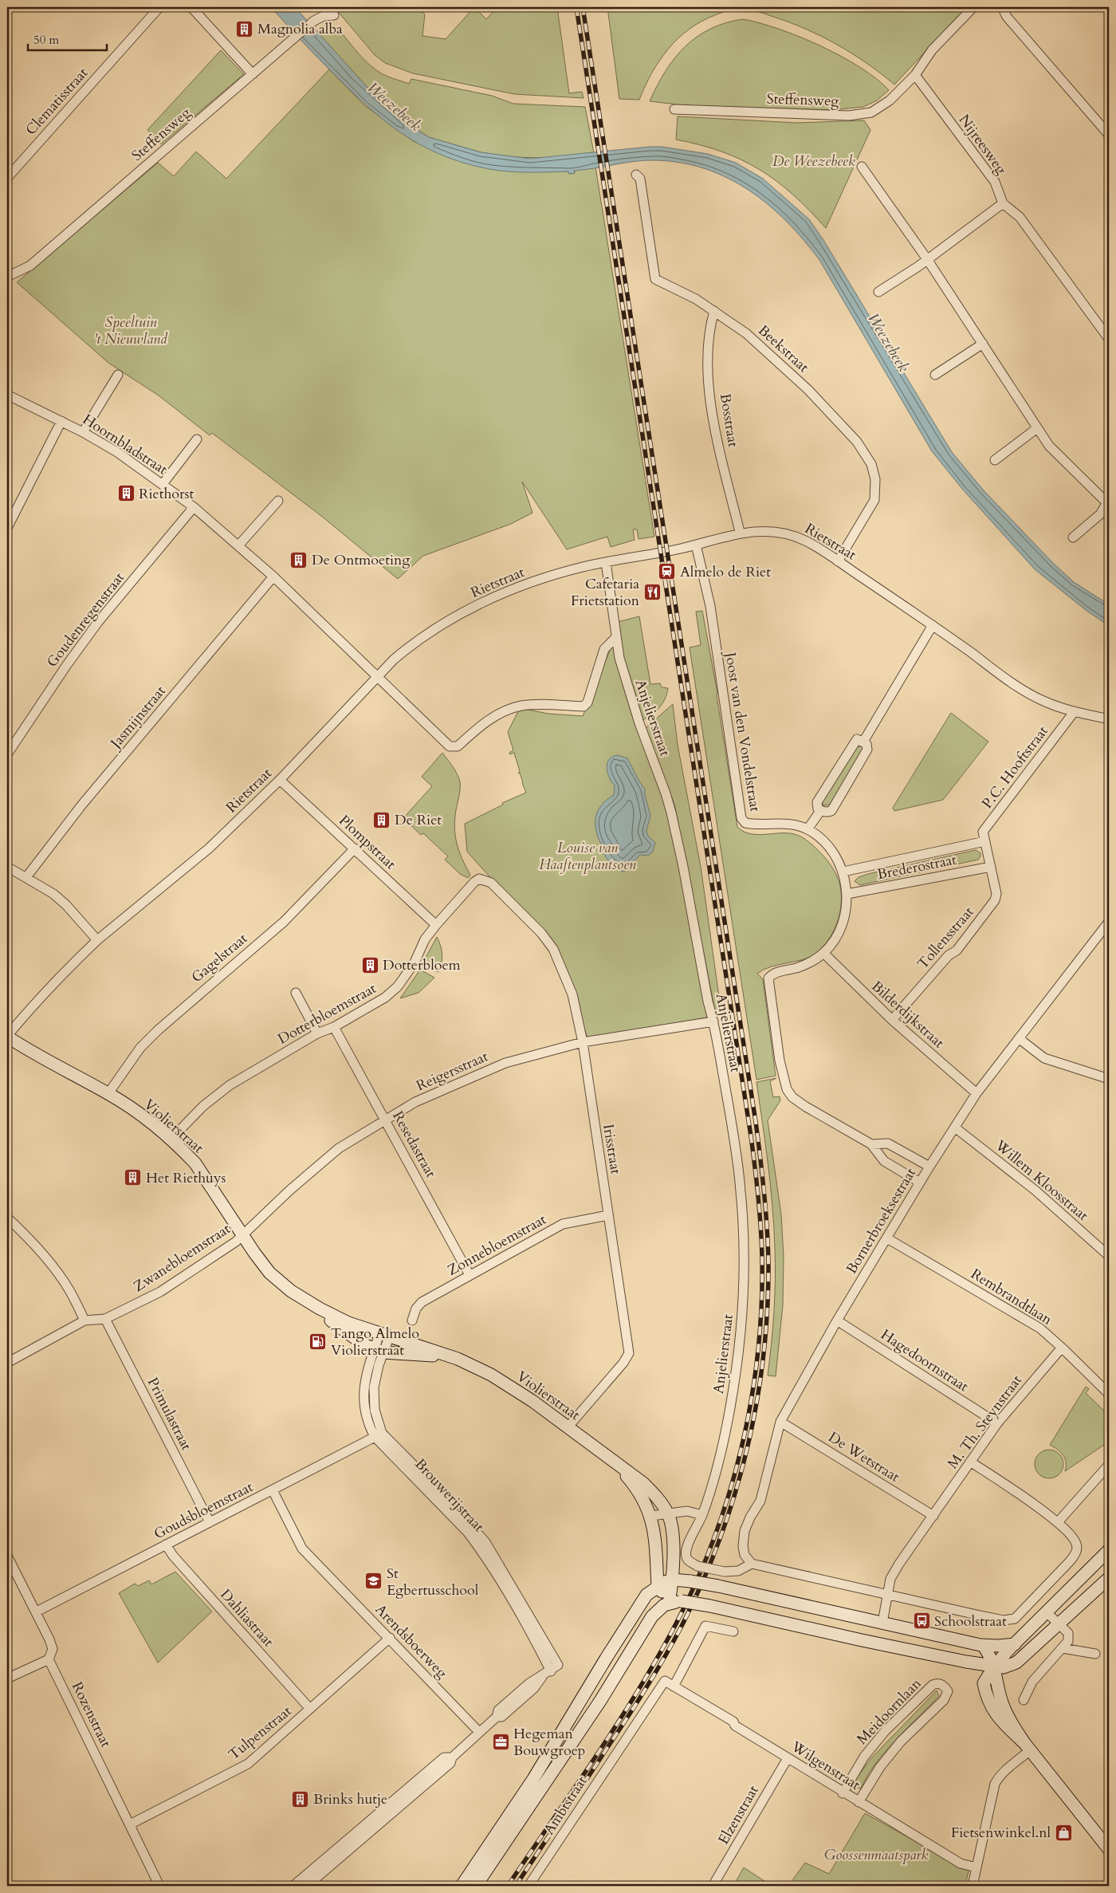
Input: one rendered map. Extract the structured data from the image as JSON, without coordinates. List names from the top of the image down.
{
  "streets": {
    "main road": ["Violierstraat"],
    "street": [
      "Steffensweg",
      "Clematisstraat",
      "Nijreesweg",
      "Beekstraat",
      "Bosstraat",
      "Hoornbladstraat",
      "Rietstraat",
      "Goudenregenstraat",
      "Jasmijnstraat",
      "Anjelierstraat",
      "Joost van den Vondelstraat",
      "P.C. Hooftstraat",
      "Plompstraat",
      "Brederostraat",
      "Tollensstraat",
      "Gagelstraat",
      "Dotterbloemstraat",
      "Bilderdijkstraat",
      "Reigersstraat",
      "Resedastraat",
      "Irisstraat",
      "Willem Kloosstraat",
      "Bornerbroeksestraat",
      "Zonnebloemstraat",
      "Zwanebloemstraat",
      "Rembrandtlaan",
      "Hagedoornstraat",
      "Primulastraat",
      "M. Th. Steynstraat",
      "De Wetstraat",
      "Brouwerijstraat",
      "Goudsbloemstraat",
      "Dahliastraat",
      "Arendsboerweg",
      "Meidoornlaan",
      "Rozenstraat",
      "Tulpenstraat",
      "Wilgenstraat",
      "Ambtstraat",
      "Elzenstraat"
    ]
  },
  "crossings": [
    ["Steffensweg", "Nijreesweg"],
    ["Beekstraat", "Bosstraat"],
    ["Beekstraat", "Rietstraat"],
    ["Bosstraat", "Rietstraat"],
    ["Hoornbladstraat", "Rietstraat"],
    ["Hoornbladstraat", "Goudenregenstraat"],
    ["Hoornbladstraat", "Jasmijnstraat"],
    ["Hoornbladstraat", "Anjelierstraat"],
    ["Rietstraat", "Anjelierstraat"],
    ["Rietstraat", "Joost van den Vondelstraat"],
    ["Rietstraat", "P.C. Hooftstraat"],
    ["Rietstraat", "Plompstraat"],
    ["Rietstraat", "Violierstraat"],
    ["Anjelierstraat", "Reigersstraat"],
    ["Anjelierstraat", "Bornerbroeksestraat"],
    ["Joost van den Vondelstraat", "Brederostraat"],
    ["Joost van den Vondelstraat", "Bilderdijkstraat"],
    ["Joost van den Vondelstraat", "Bornerbroeksestraat"],
    ["P.C. Hooftstraat", "Brederostraat"],
    ["P.C. Hooftstraat", "Tollensstraat"],
    ["Plompstraat", "Gagelstraat"],
    ["Plompstraat", "Dotterbloemstraat"],
    ["Brederostraat", "Tollensstraat"],
    ["Tollensstraat", "Bilderdijkstraat"],
    ["Gagelstraat", "Violierstraat"],
    ["Dotterbloemstraat", "Violierstraat"],
    ["Dotterbloemstraat", "Resedastraat"],
    ["Dotterbloemstraat", "Irisstraat"],
    ["Bilderdijkstraat", "Bornerbroeksestraat"],
    ["Reigersstraat", "Violierstraat"],
    ["Reigersstraat", "Resedastraat"],
    ["Reigersstraat", "Irisstraat"],
    ["Reigersstraat", "Zwanebloemstraat"],
    ["Violierstraat", "Irisstraat"],
    ["Violierstraat", "Zwanebloemstraat"],
    ["Violierstraat", "Brouwerijstraat"],
    ["Resedastraat", "Zonnebloemstraat"],
    ["Irisstraat", "Zonnebloemstraat"],
    ["Willem Kloosstraat", "Bornerbroeksestraat"],
    ["Bornerbroeksestraat", "Rembrandtlaan"],
    ["Bornerbroeksestraat", "Hagedoornstraat"],
    ["Bornerbroeksestraat", "De Wetstraat"],
    ["Zwanebloemstraat", "Primulastraat"],
    ["Rembrandtlaan", "M. Th. Steynstraat"],
    ["Hagedoornstraat", "M. Th. Steynstraat"],
    ["Primulastraat", "Goudsbloemstraat"],
    ["M. Th. Steynstraat", "De Wetstraat"],
    ["Brouwerijstraat", "Goudsbloemstraat"],
    ["Brouwerijstraat", "Arendsboerweg"],
    ["Goudsbloemstraat", "Dahliastraat"],
    ["Goudsbloemstraat", "Arendsboerweg"],
    ["Goudsbloemstraat", "Rozenstraat"],
    ["Dahliastraat", "Tulpenstraat"],
    ["Arendsboerweg", "Tulpenstraat"],
    ["Meidoornlaan", "Wilgenstraat"],
    ["Rozenstraat", "Tulpenstraat"],
    ["Wilgenstraat", "Ambtstraat"],
    ["Wilgenstraat", "Elzenstraat"]
  ],
  "water": ["Weezebeek"],
  "parks": [
    "De Weezebeek",
    "Speeltuin 't Nieuwland",
    "Louise van Haaftenplantsoen",
    "Goossenmaatspark"
  ],
  "places": {
    "building": [
      "Magnolia alba",
      "Riethorst",
      "De Ontmoeting",
      "De Riet",
      "Dotterbloem",
      "Het Riethuys",
      "Brinks hutje"
    ],
    "station": ["Almelo de Riet"],
    "restaurant": ["Cafetaria Frietstation"],
    "fuel station": ["Tango Almelo Violierstraat"],
    "school or university": ["St Egbertusschool"],
    "bus stop": ["Schoolstraat"],
    "office": ["Hegeman Bouwgroep"],
    "shop": ["Fietsenwinkel.nl"]
  },
  "scale_bar": "50 m"
}
